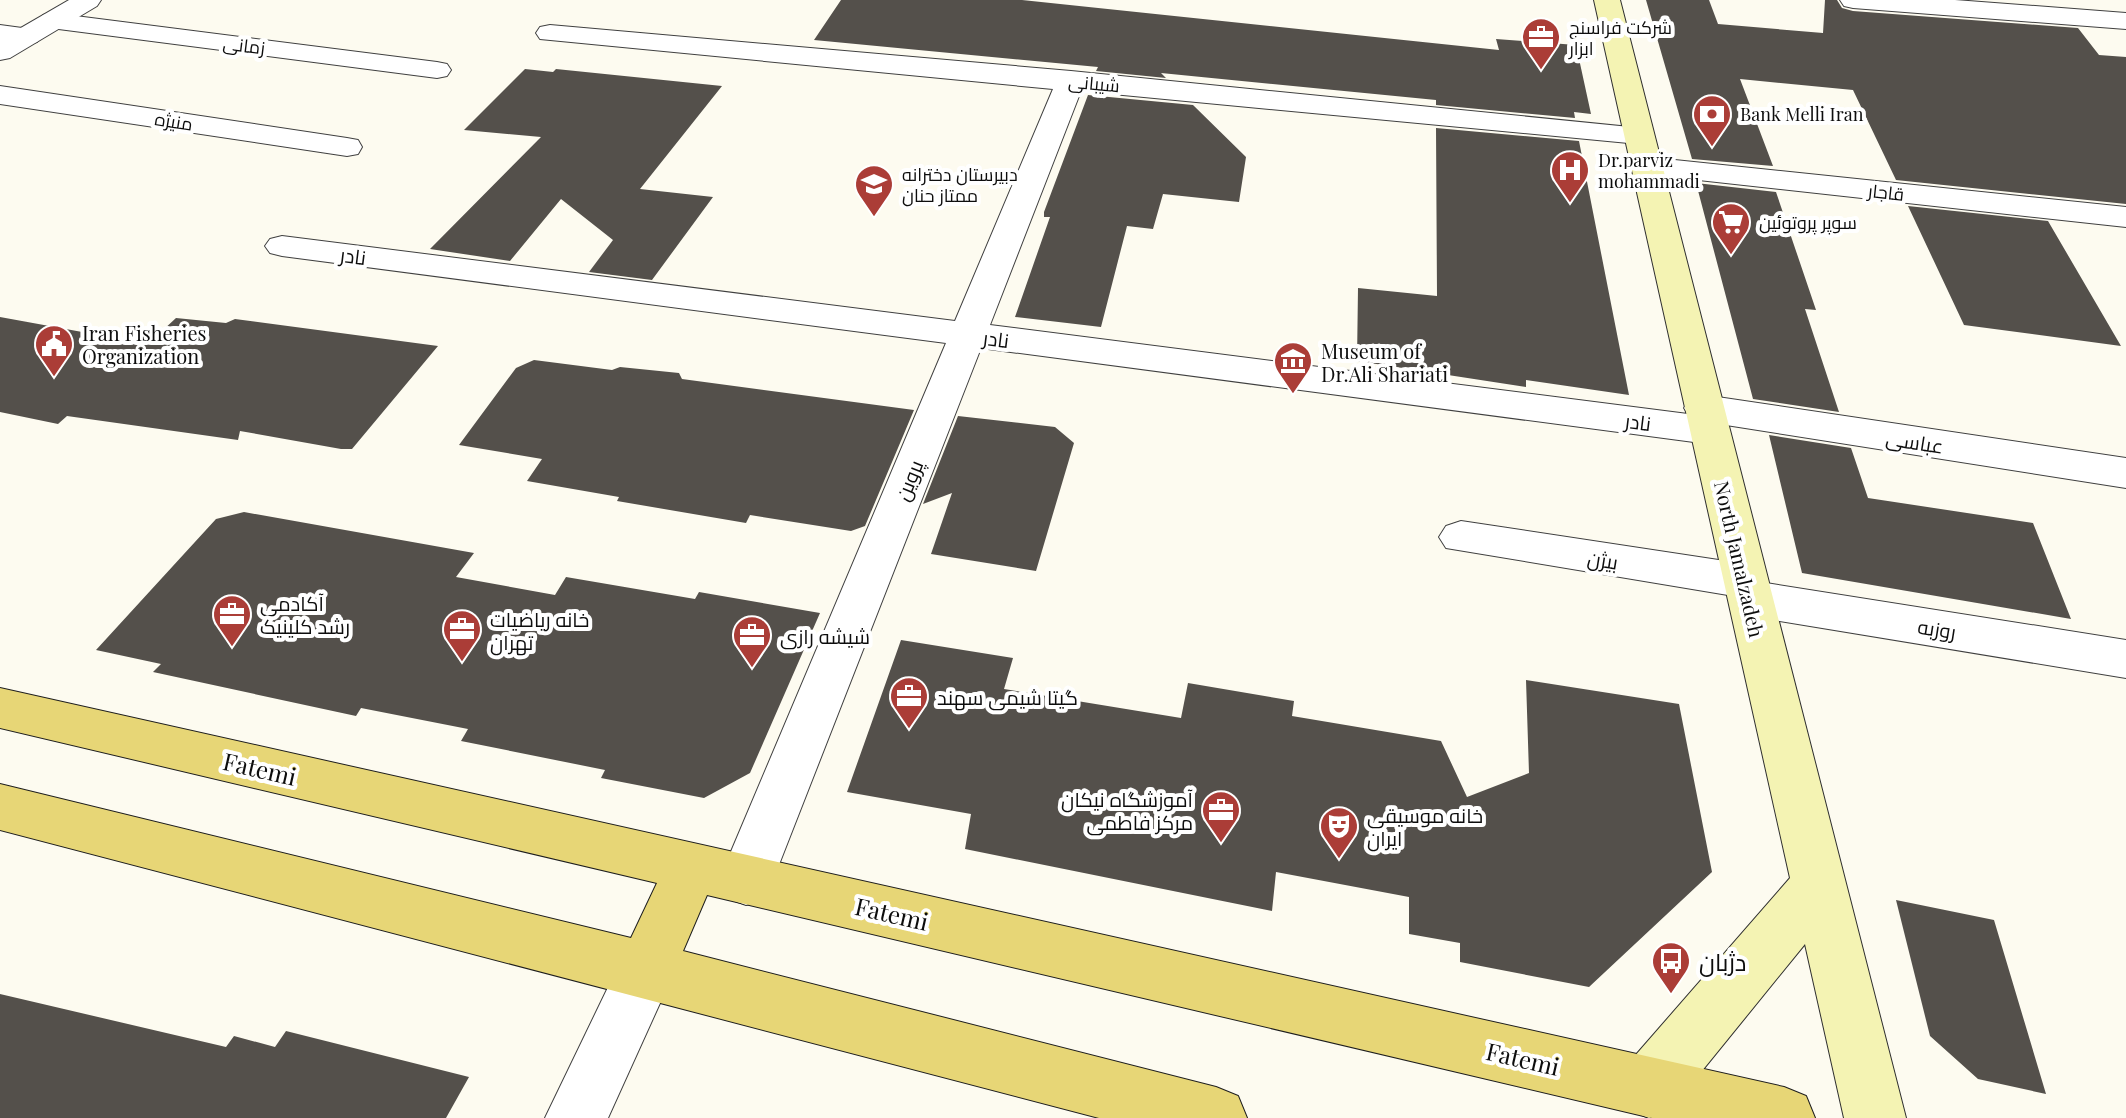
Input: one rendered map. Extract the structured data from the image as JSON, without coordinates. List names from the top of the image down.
{
  "streets": {
    "main road": ["North Jamalzadeh", "Fatemi"],
    "street": [
      "زمانی",
      "شیبانی",
      "منیژه",
      "قاجار",
      "نادر",
      "عباسی",
      "پروین",
      "بیژن",
      "روزبه"
    ]
  },
  "crossings": [
    ["شیبانی", "قاجار"],
    ["شیبانی", "پروین"],
    ["شیبانی", "North Jamalzadeh"],
    ["قاجار", "North Jamalzadeh"],
    ["نادر", "عباسی"],
    ["نادر", "پروین"],
    ["نادر", "North Jamalzadeh"],
    ["عباسی", "North Jamalzadeh"],
    ["پروین", "Fatemi"],
    ["بیژن", "North Jamalzadeh"],
    ["بیژن", "روزبه"],
    ["North Jamalzadeh", "روزبه"]
  ],
  "places": {
    "office": [
      "شرکت فراسنج ابزار",
      "آکادمی رشد کلینیک",
      "خانه ریاضیات تهران",
      "شیشه رازی",
      "گیتا شیمی سهند",
      "آموزشگاه نیکان مرکز فاطمی"
    ],
    "bank": ["Bank Melli Iran"],
    "hospital": ["Dr.parviz mohammadi"],
    "school or university": ["دبیرستان دخترانه ممتاز حنان"],
    "supermarket": ["سوپر پروتوئین"],
    "public building": ["Iran Fisheries Organization"],
    "museum": ["Museum of Dr.Ali Shariati"],
    "theatre": ["خانه موسیقی ایران"],
    "bus stop": ["دژبان"]
  }
}
